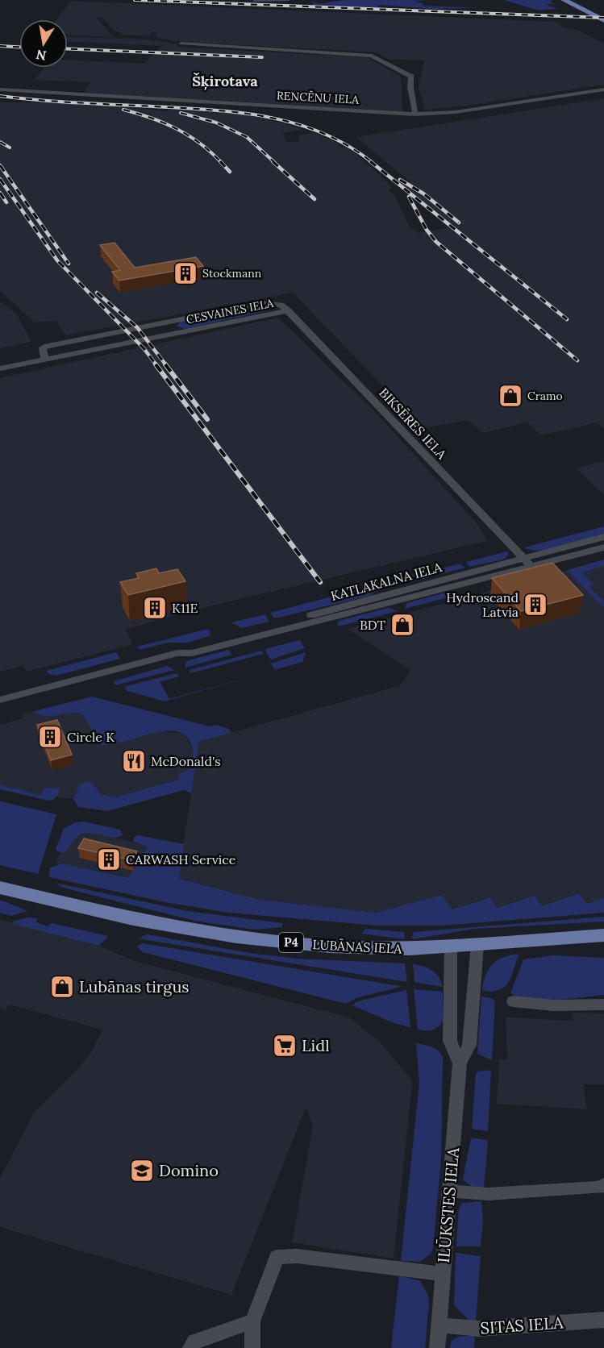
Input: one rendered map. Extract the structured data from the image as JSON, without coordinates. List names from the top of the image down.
{
  "streets": {
    "main road": ["P4", "LUBĀNAS IELA"],
    "street": [
      "RENCĒNU IELA",
      "CESVAINES IELA",
      "BIKSĒRES IELA",
      "KATLAKALNA IELA",
      "ILŪKSTES IELA",
      "SITAS IELA"
    ]
  },
  "crossings": [
    ["CESVAINES IELA", "BIKSĒRES IELA"],
    ["BIKSĒRES IELA", "KATLAKALNA IELA"],
    ["LUBĀNAS IELA", "ILŪKSTES IELA"],
    ["ILŪKSTES IELA", "SITAS IELA"]
  ],
  "districts": ["Šķirotava"],
  "places": {
    "building": [
      "Stockmann",
      "Hydroscand Latvia",
      "K11E",
      "Circle K",
      "CARWASH Service"
    ],
    "shop": ["Cramo", "BDT", "Lubānas tirgus"],
    "restaurant": ["McDonald's"],
    "supermarket": ["Lidl"],
    "school or university": ["Domino"]
  },
  "north": "bottom"
}
